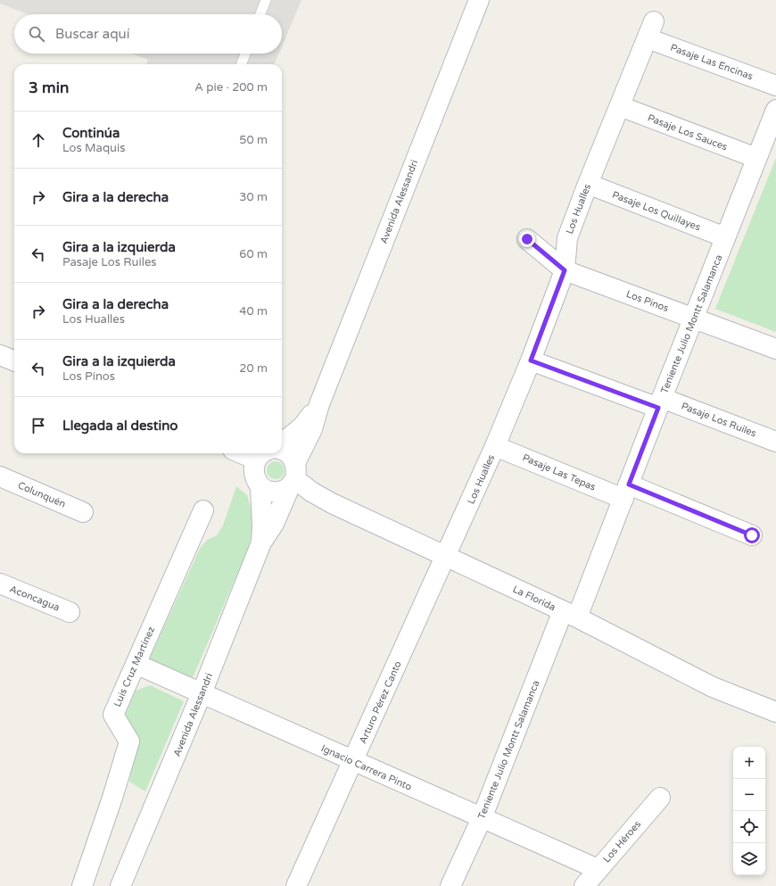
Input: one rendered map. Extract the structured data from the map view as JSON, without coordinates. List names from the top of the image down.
{
  "streets": {
    "street": [
      "Pasaje Las Encinas",
      "Pasaje Los Sauces",
      "Avenida Alessandri",
      "Los Hualles",
      "Pasaje Los Quillayes",
      "Los Pinos",
      "Teniente Julio Montt Salamanca",
      "Pasaje Los Ruiles",
      "Pasaje Las Tepas",
      "Colunquén",
      "Aconcagua",
      "La Florida",
      "Luis Cruz Martínez",
      "Arturo Pérez Canto",
      "Ignacio Carrera Pinto",
      "Los Héroes"
    ]
  },
  "crossings": [
    ["Pasaje Las Encinas", "Los Hualles"],
    ["Pasaje Los Sauces", "Los Hualles"],
    ["Pasaje Los Sauces", "Teniente Julio Montt Salamanca"],
    ["Avenida Alessandri", "La Florida"],
    ["Avenida Alessandri", "Ignacio Carrera Pinto"],
    ["Los Hualles", "Pasaje Los Quillayes"],
    ["Los Hualles", "Los Pinos"],
    ["Los Hualles", "Pasaje Los Ruiles"],
    ["Los Hualles", "Pasaje Las Tepas"],
    ["Los Hualles", "La Florida"],
    ["Los Hualles", "Arturo Pérez Canto"],
    ["Pasaje Los Quillayes", "Teniente Julio Montt Salamanca"],
    ["Los Pinos", "Teniente Julio Montt Salamanca"],
    ["Teniente Julio Montt Salamanca", "Pasaje Los Ruiles"],
    ["Teniente Julio Montt Salamanca", "Pasaje Las Tepas"],
    ["Teniente Julio Montt Salamanca", "La Florida"],
    ["Teniente Julio Montt Salamanca", "Ignacio Carrera Pinto"],
    ["La Florida", "Arturo Pérez Canto"],
    ["Luis Cruz Martínez", "Ignacio Carrera Pinto"],
    ["Arturo Pérez Canto", "Ignacio Carrera Pinto"],
    ["Ignacio Carrera Pinto", "Los Héroes"]
  ],
  "page": {
    "search": "Buscar aquí",
    "heading": ["3 min", "A pie · 200 m"],
    "list": [
      ["Continúa", "Los Maquis", "50 m"],
      ["Gira a la derecha", "30 m"],
      ["Gira a la izquierda", "Pasaje Los Ruiles", "60 m"],
      ["Gira a la derecha", "Los Hualles", "40 m"],
      ["Gira a la izquierda", "Los Pinos", "20 m"],
      "Llegada al destino"
    ],
    "map_buttons": ["+", "−"]
  }
}
